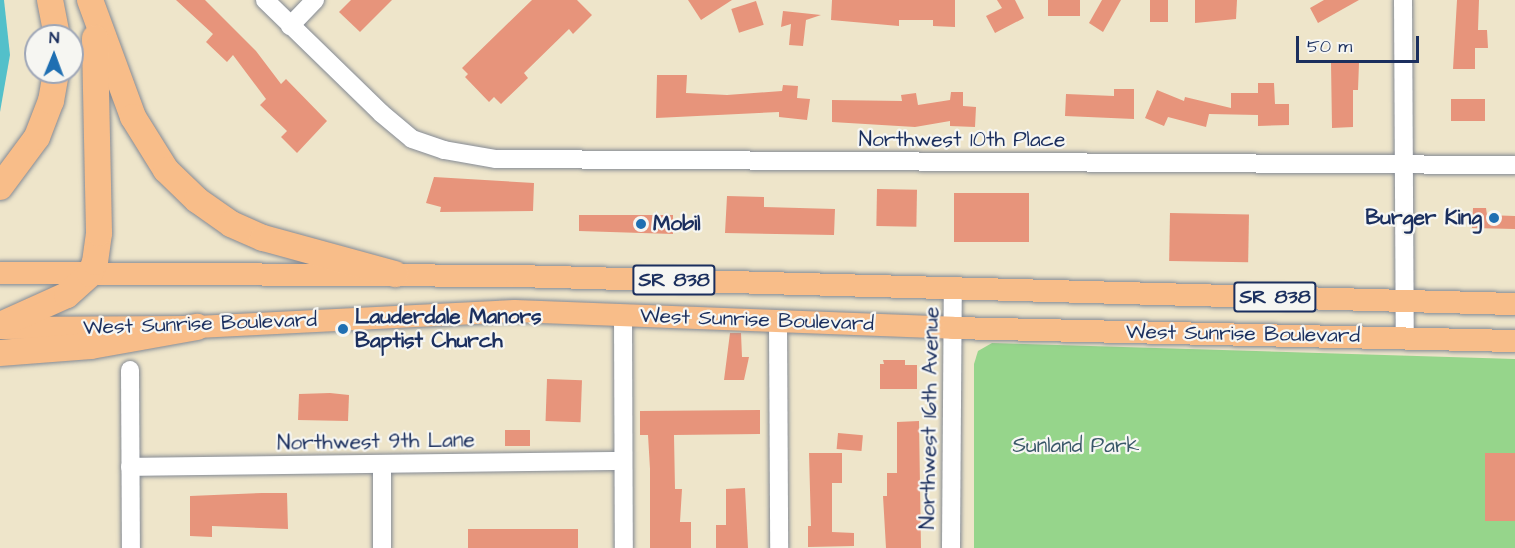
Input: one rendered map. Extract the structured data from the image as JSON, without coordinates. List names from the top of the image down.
{
  "streets": {
    "main road": ["SR 838", "West Sunrise Boulevard"],
    "street": ["Northwest 10th Place", "Northwest 16th Avenue", "Northwest 9th Lane"]
  },
  "crossings": [
    ["West Sunrise Boulevard", "Northwest 16th Avenue"]
  ],
  "parks": ["Sunland Park"],
  "places": ["Burger King", "Mobil", "Lauderdale Manors Baptist Church"],
  "scale_bar": "50 m",
  "north": "top"
}
